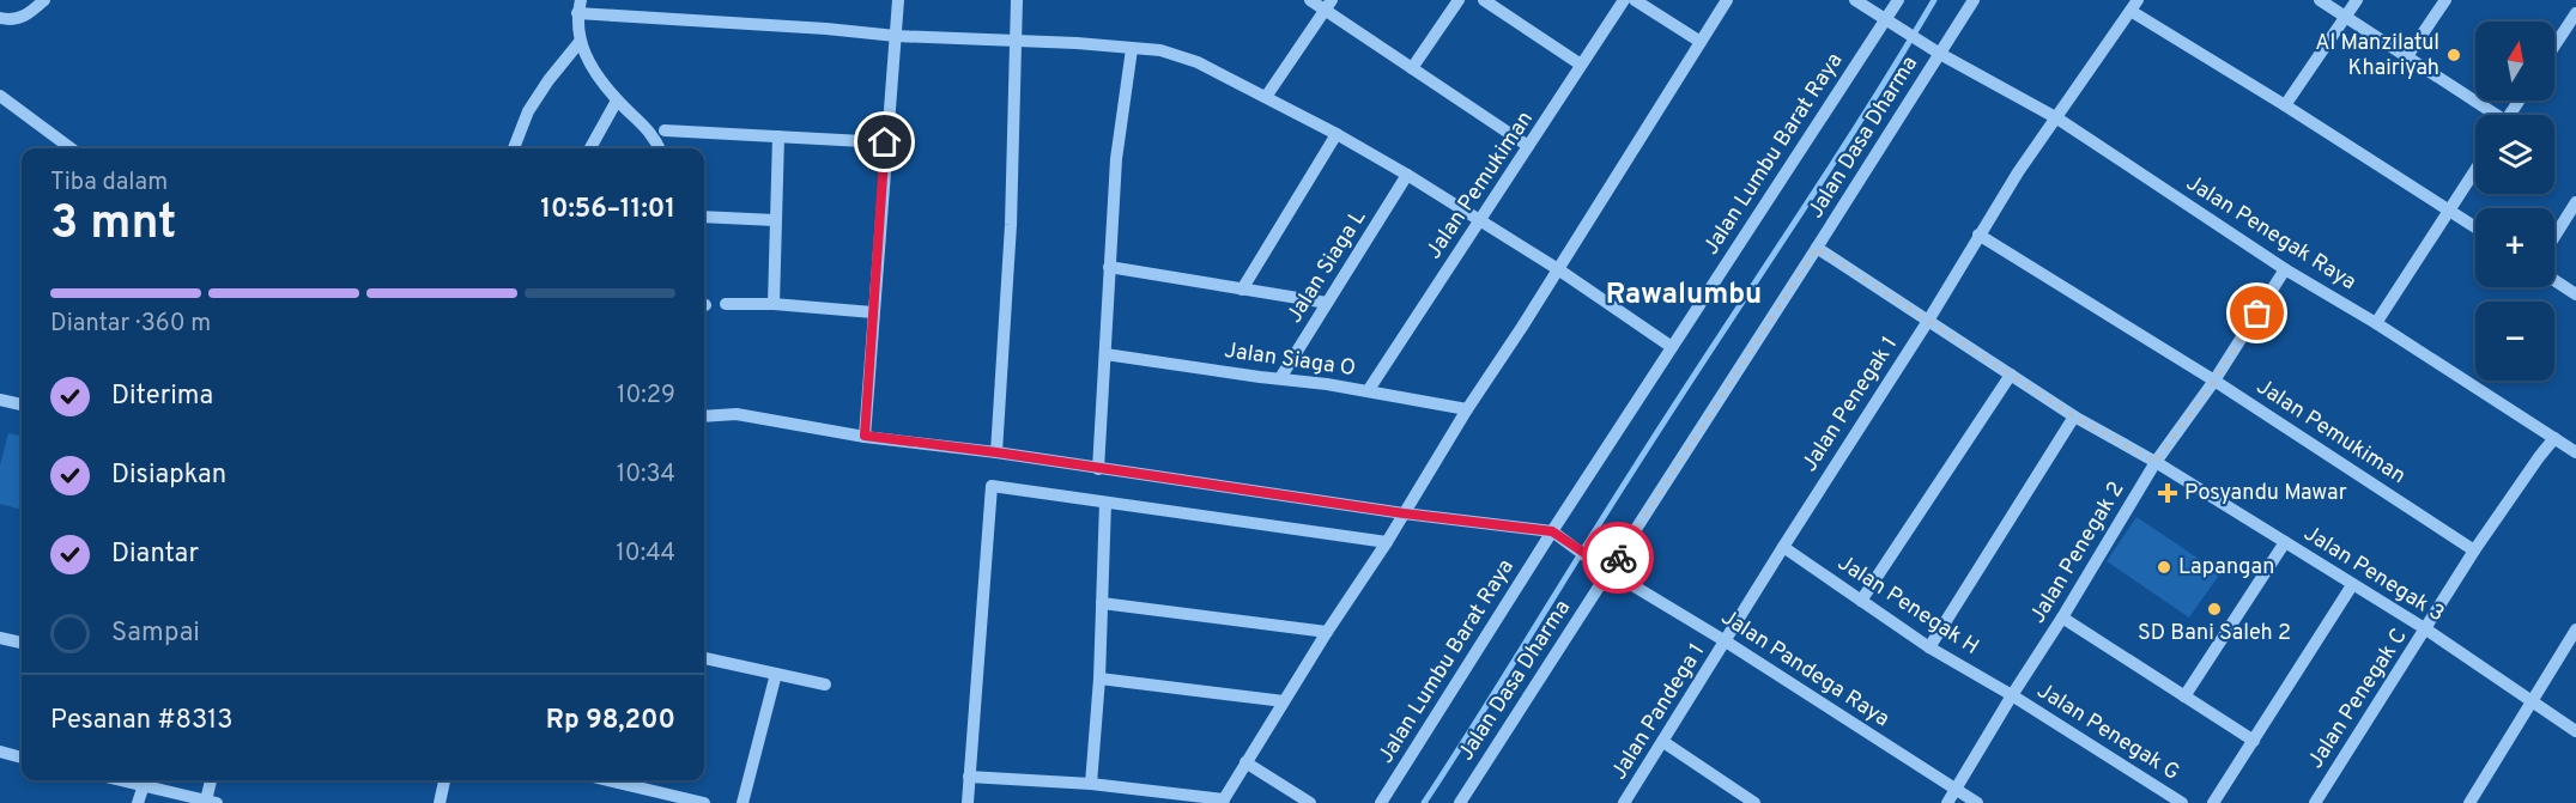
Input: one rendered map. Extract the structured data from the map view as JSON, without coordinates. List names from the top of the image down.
{
  "streets": {
    "street": [
      "Jalan Dasa Dharma",
      "Jalan Lumbu Barat Raya",
      "Jalan Pemukiman",
      "Jalan Penegak Raya",
      "Jalan Siaga L",
      "Jalan Siaga O",
      "Jalan Penegak 1",
      "Jalan Penegak 2",
      "Jalan Penegak 3",
      "Jalan Penegak H",
      "Jalan Pandega Raya",
      "Jalan Penegak C",
      "Jalan Pandega 1",
      "Jalan Penegak G"
    ]
  },
  "crossings": [
    ["Jalan Dasa Dharma", "Jalan Penegak Raya"],
    ["Jalan Dasa Dharma", "Jalan Penegak 3"],
    ["Jalan Dasa Dharma", "Jalan Pandega Raya"],
    ["Jalan Lumbu Barat Raya", "Jalan Penegak Raya"],
    ["Jalan Lumbu Barat Raya", "Jalan Pandega Raya"],
    ["Jalan Pemukiman", "Jalan Siaga O"],
    ["Jalan Pemukiman", "Jalan Penegak 1"],
    ["Jalan Pemukiman", "Jalan Penegak 2"],
    ["Jalan Pemukiman", "Jalan Penegak C"],
    ["Jalan Penegak Raya", "Jalan Penegak 1"],
    ["Jalan Penegak Raya", "Jalan Penegak 2"],
    ["Jalan Penegak Raya", "Jalan Penegak C"],
    ["Jalan Siaga L", "Jalan Siaga O"],
    ["Jalan Penegak 1", "Jalan Penegak 3"],
    ["Jalan Penegak 1", "Jalan Penegak H"],
    ["Jalan Penegak 1", "Jalan Pandega Raya"],
    ["Jalan Penegak 1", "Jalan Pandega 1"],
    ["Jalan Penegak 2", "Jalan Penegak 3"],
    ["Jalan Penegak 2", "Jalan Penegak H"],
    ["Jalan Penegak 2", "Jalan Pandega Raya"],
    ["Jalan Penegak 2", "Jalan Penegak G"],
    ["Jalan Penegak 3", "Jalan Penegak C"],
    ["Jalan Penegak H", "Jalan Penegak G"],
    ["Jalan Pandega Raya", "Jalan Pandega 1"]
  ],
  "districts": ["Rawalumbu"],
  "places": {
    "other": ["Al Manzilatul Khairiyah", "Lapangan", "SD Bani Saleh 2"],
    "health": ["Posyandu Mawar"]
  },
  "north": "top",
  "page": {
    "map_buttons": ["+", "−"],
    "heading": ["3 mnt", "Tiba dalam", "10:56–11:01"],
    "panel": ["Pesanan #8313", "Rp 98,200"],
    "bar": "Diantar · 360 m",
    "list": [
      ["Diterima", "10:29"],
      ["Disiapkan", "10:34"],
      ["Diantar", "10:44"],
      "Sampai"
    ]
  }
}
